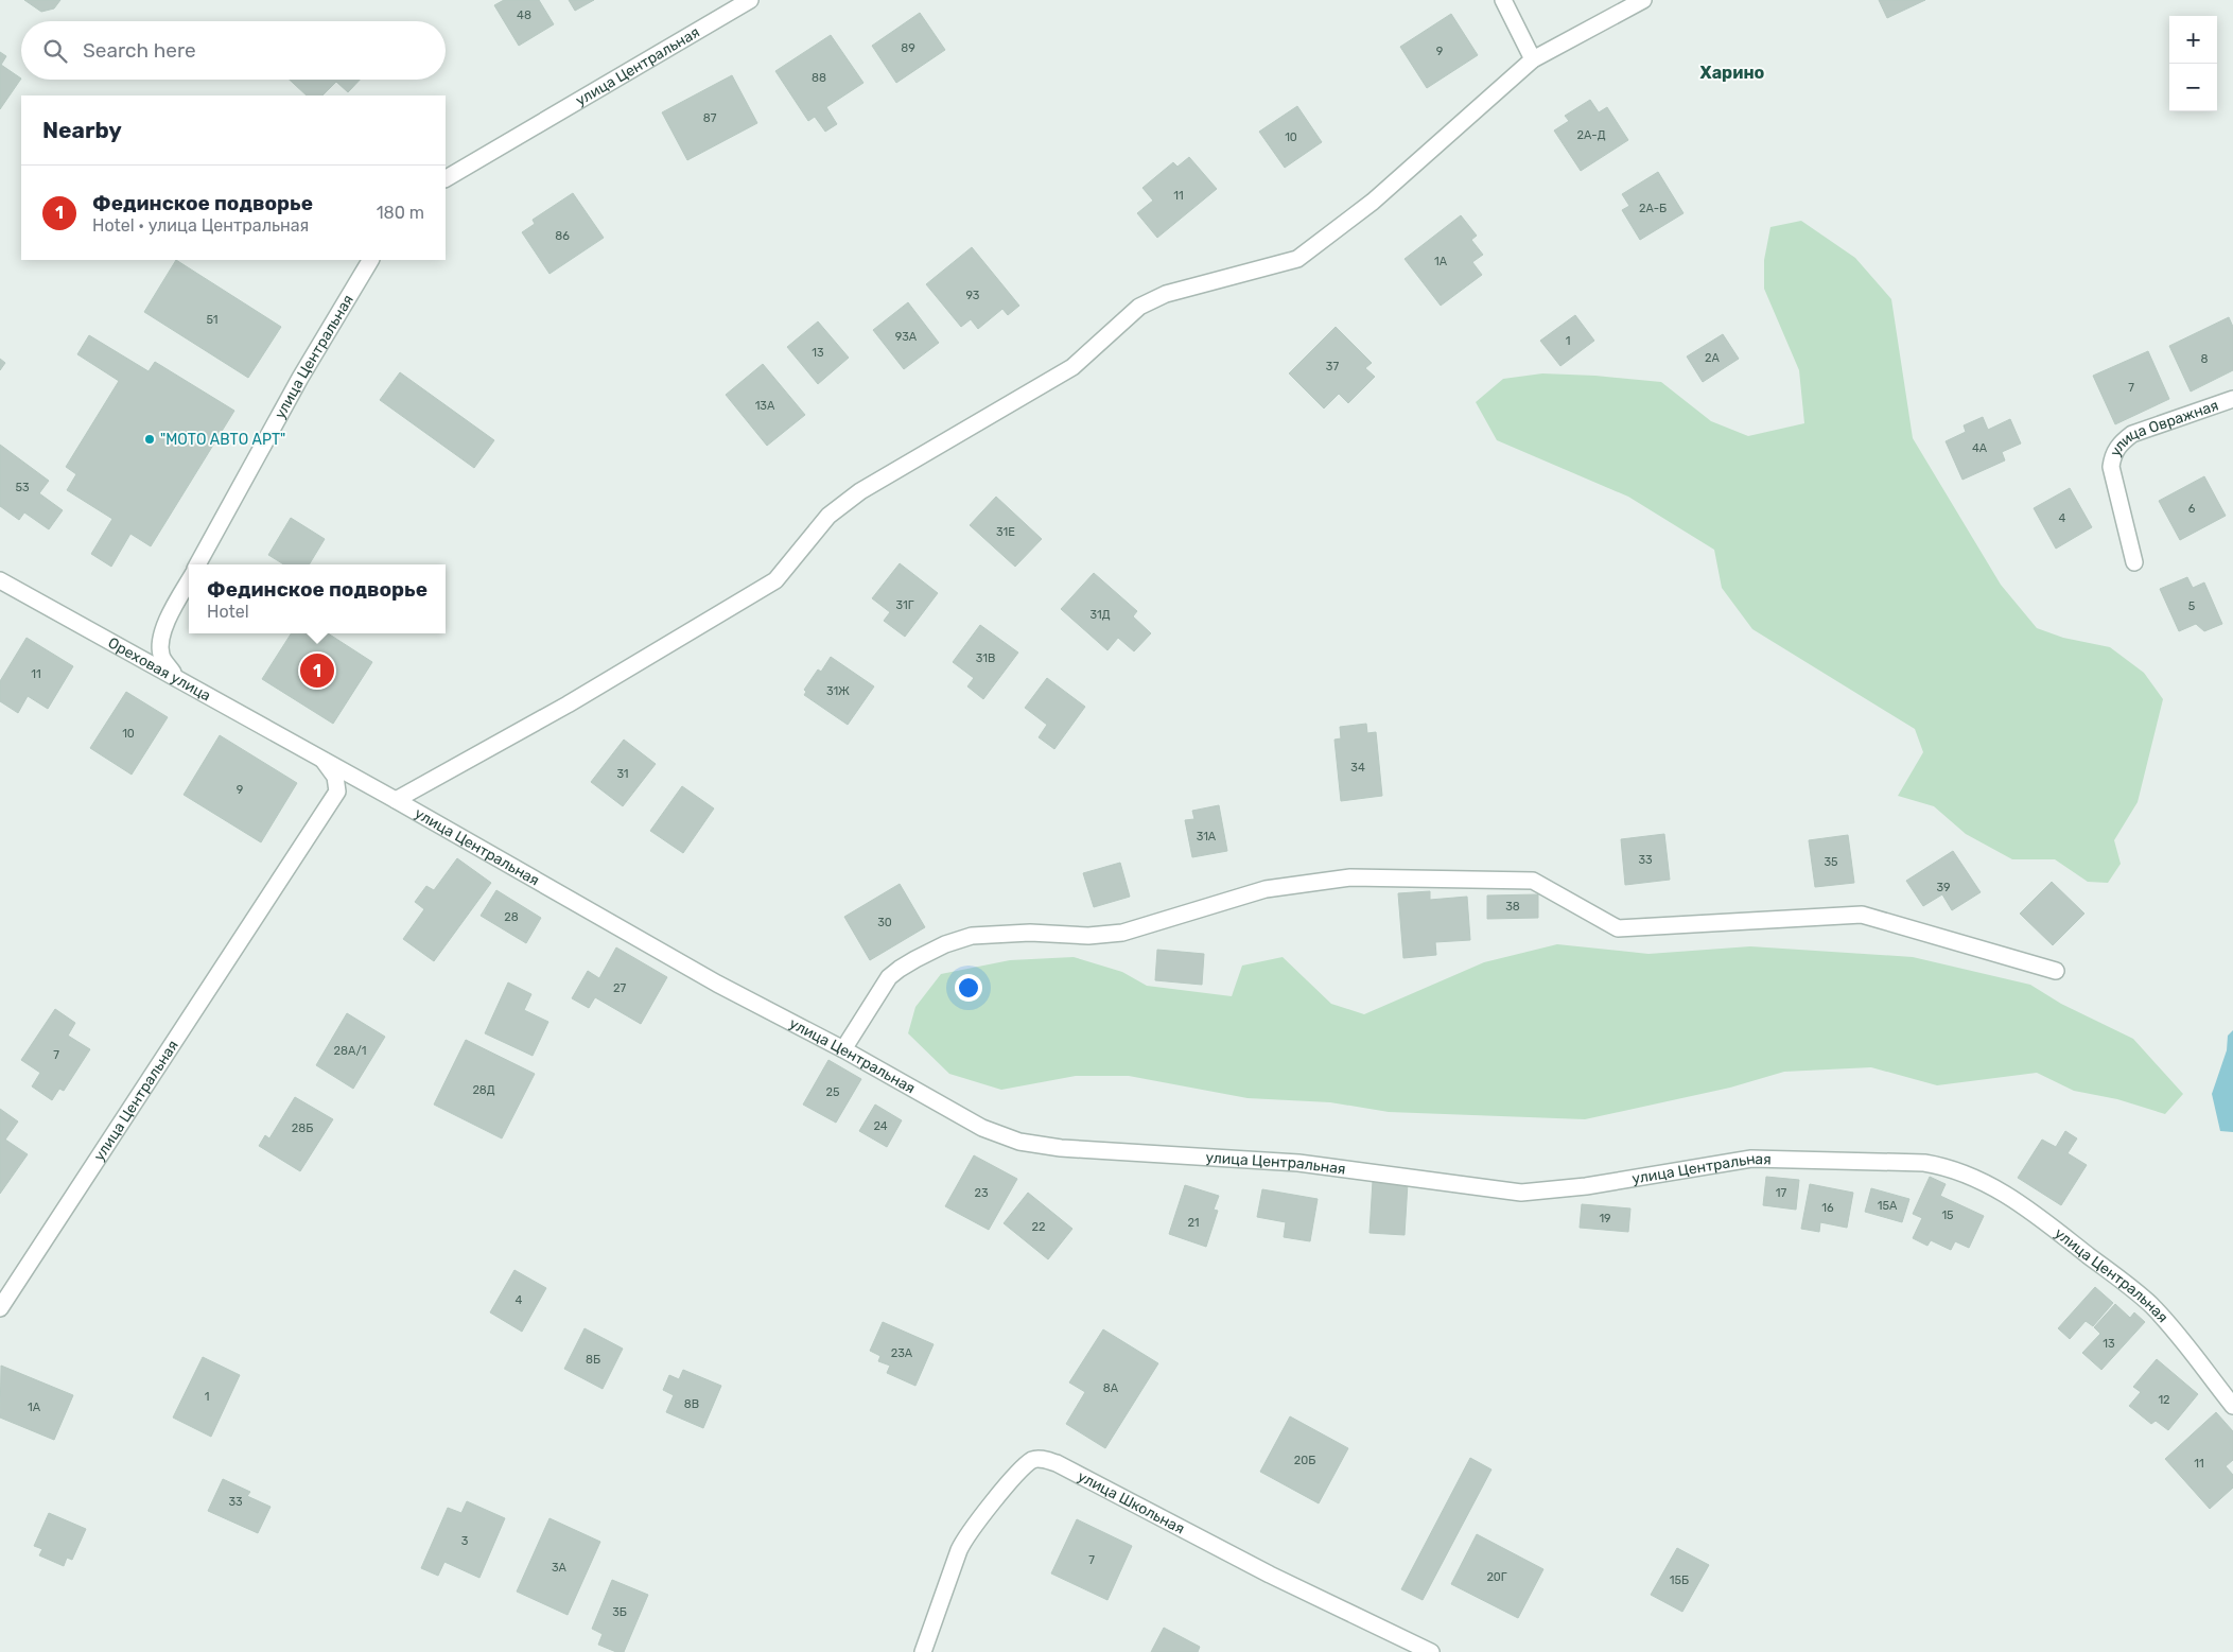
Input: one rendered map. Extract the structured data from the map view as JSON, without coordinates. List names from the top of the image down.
{
  "streets": {
    "street": [
      "улица Центральная",
      "улица Овражная",
      "Ореховая улица",
      "улица Школьная"
    ]
  },
  "crossings": [
    ["улица Центральная", "Ореховая улица"]
  ],
  "districts": ["Харино"],
  "places": ["\"МОТО АВТО АРТ\""],
  "house_numbers": [
    "48",
    "89",
    "9",
    "88",
    "87",
    "2А-Д",
    "10",
    "11",
    "2А-Б",
    "86",
    "1А",
    "93",
    "51",
    "93А",
    "1",
    "13",
    "2А",
    "8",
    "37",
    "7",
    "13А",
    "4А",
    "53",
    "6",
    "4",
    "31Е",
    "31Г",
    "5",
    "31Д",
    "31В",
    "11",
    "31Ж",
    "10",
    "34",
    "31",
    "9",
    "31А",
    "33",
    "35",
    "39",
    "38",
    "28",
    "30",
    "27",
    "28А/1",
    "7",
    "28Д",
    "25",
    "24",
    "28Б",
    "23",
    "17",
    "15А",
    "16",
    "15",
    "19",
    "21",
    "22",
    "4",
    "13",
    "23А",
    "8Б",
    "8А",
    "1",
    "12",
    "8В",
    "1А",
    "20Б",
    "11",
    "33",
    "3",
    "7",
    "3А",
    "20Г",
    "15Б",
    "3Б"
  ],
  "page": {
    "map_buttons": ["+", "−"],
    "search": "Search here",
    "heading": "Nearby",
    "list": [
      {
        "mark": "1",
        "name": "Фединское подворье",
        "note": "Hotel · улица Центральная",
        "value": "180 m"
      }
    ],
    "popup": ["Фединское подворье", "Hotel"],
    "pins": "1"
  }
}
